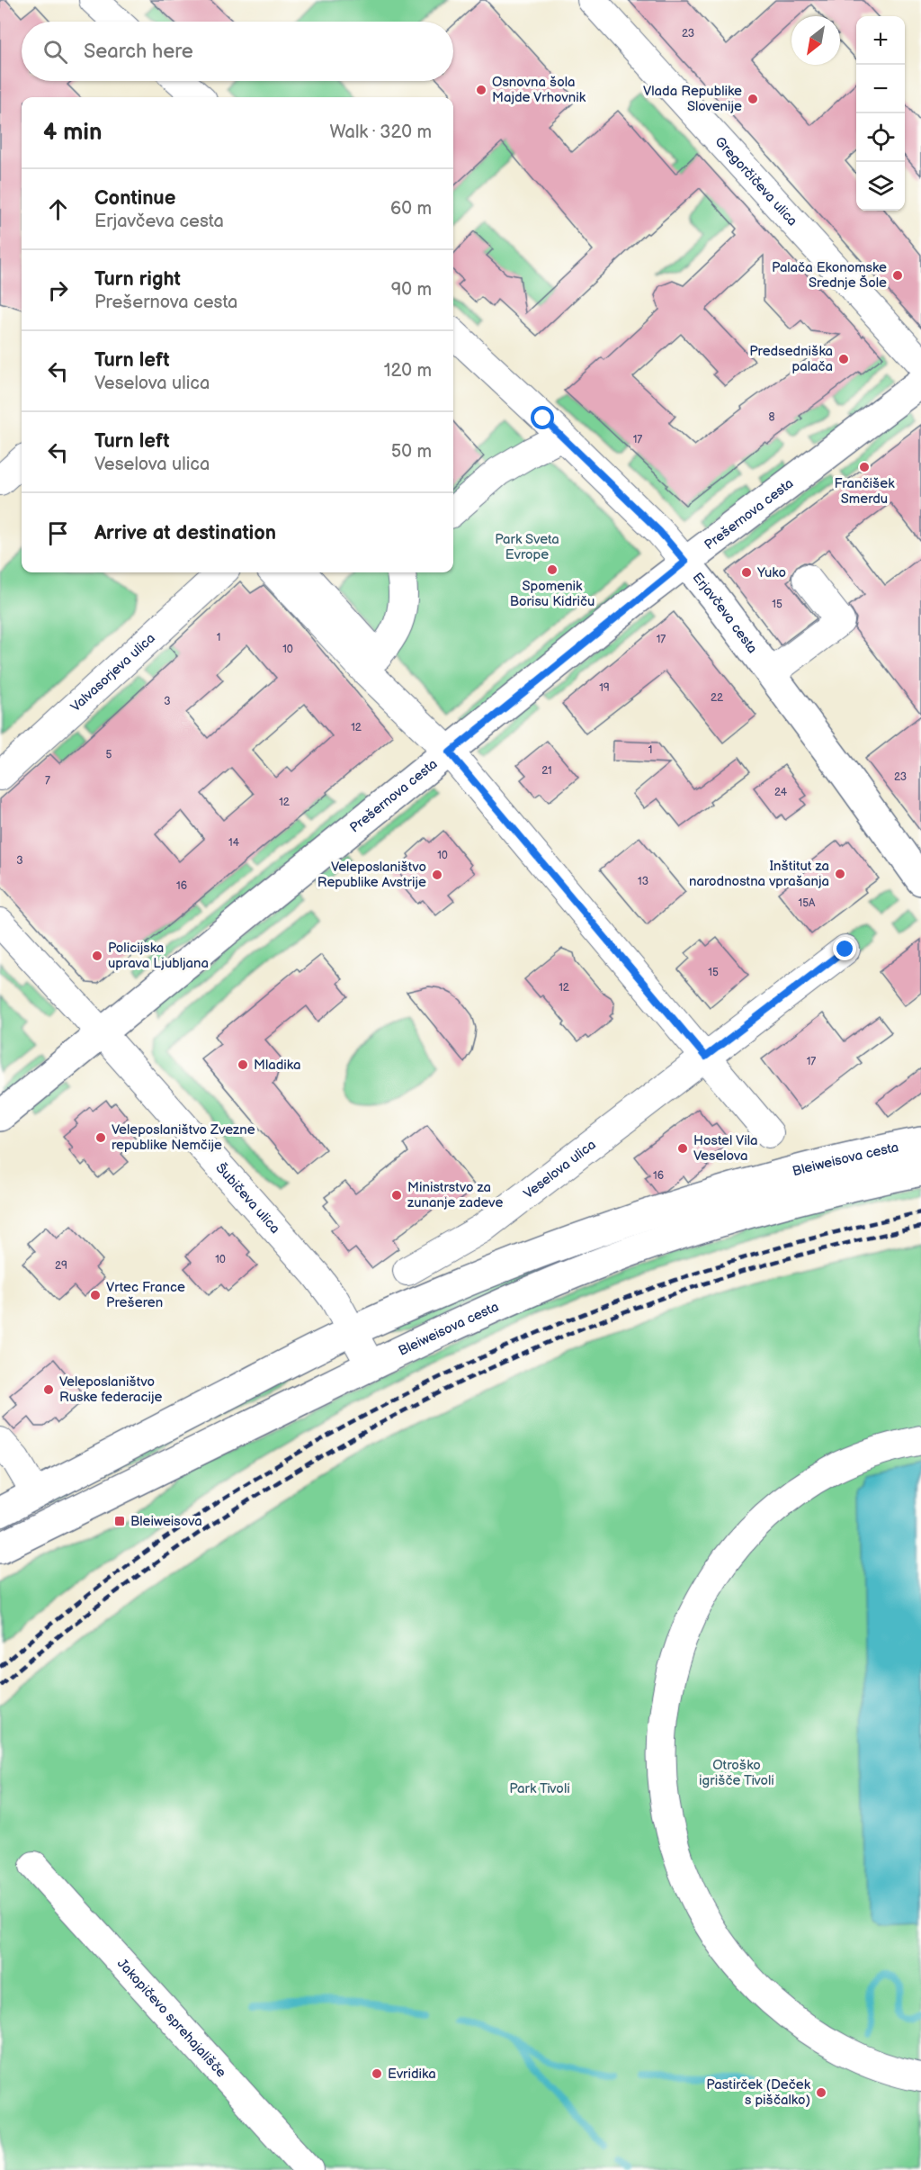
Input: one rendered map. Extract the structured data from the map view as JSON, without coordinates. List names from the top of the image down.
{
  "streets": {
    "main road": ["Prešernova cesta", "Erjavčeva cesta", "Bleiweisova cesta"],
    "street": [
      "Gregorčičeva ulica",
      "Valvasorjeva ulica",
      "Veselova ulica",
      "Šubičeva ulica",
      "Jakopičevo sprehajališče"
    ]
  },
  "crossings": [
    ["Prešernova cesta", "Erjavčeva cesta"],
    ["Prešernova cesta", "Šubičeva ulica"],
    ["Bleiweisova cesta", "Šubičeva ulica"]
  ],
  "parks": ["Park Sveta Evrope", "Otroško igrišče Tivoli", "Park Tivoli"],
  "places": {
    "other": [
      "Osnovna šola Majde Vrhovnik",
      "Vlada Republike Slovenije",
      "Palača Ekonomske Srednje Šole",
      "Predsedniška palača",
      "Frančišek Smerdu",
      "Spomenik Borisu Kidriču",
      "Yuko",
      "Inštitut za narodnostna vprašanja",
      "Veleposlaništvo Republike Avstrije",
      "Policijska uprava Ljubljana",
      "Mladika",
      "Veleposlaništvo Zvezne republike Nemčije",
      "Hostel Vila Veselova",
      "Ministrstvo za zunanje zadeve",
      "Vrtec France Prešeren",
      "Veleposlaništvo Ruske federacije",
      "Evridika",
      "Pastirček (Deček s piščalko)"
    ],
    "transit": ["Bleiweisova"]
  },
  "house_numbers": [
    "23",
    "8",
    "17",
    "15",
    "1",
    "17",
    "10",
    "19",
    "22",
    "3",
    "12",
    "1",
    "5",
    "21",
    "23",
    "7",
    "24",
    "12",
    "14",
    "10",
    "3",
    "13",
    "16",
    "15A",
    "15",
    "12",
    "17",
    "16",
    "10",
    "29"
  ],
  "north": "bottom left",
  "page": {
    "map_buttons": ["+", "−"],
    "search": "Search here",
    "heading": ["4 min", "Walk · 320 m"],
    "list": [
      ["Continue", "Erjavčeva cesta", "60 m"],
      ["Turn right", "Prešernova cesta", "90 m"],
      ["Turn left", "Veselova ulica", "120 m"],
      ["Turn left", "Veselova ulica", "50 m"],
      "Arrive at destination"
    ]
  }
}
